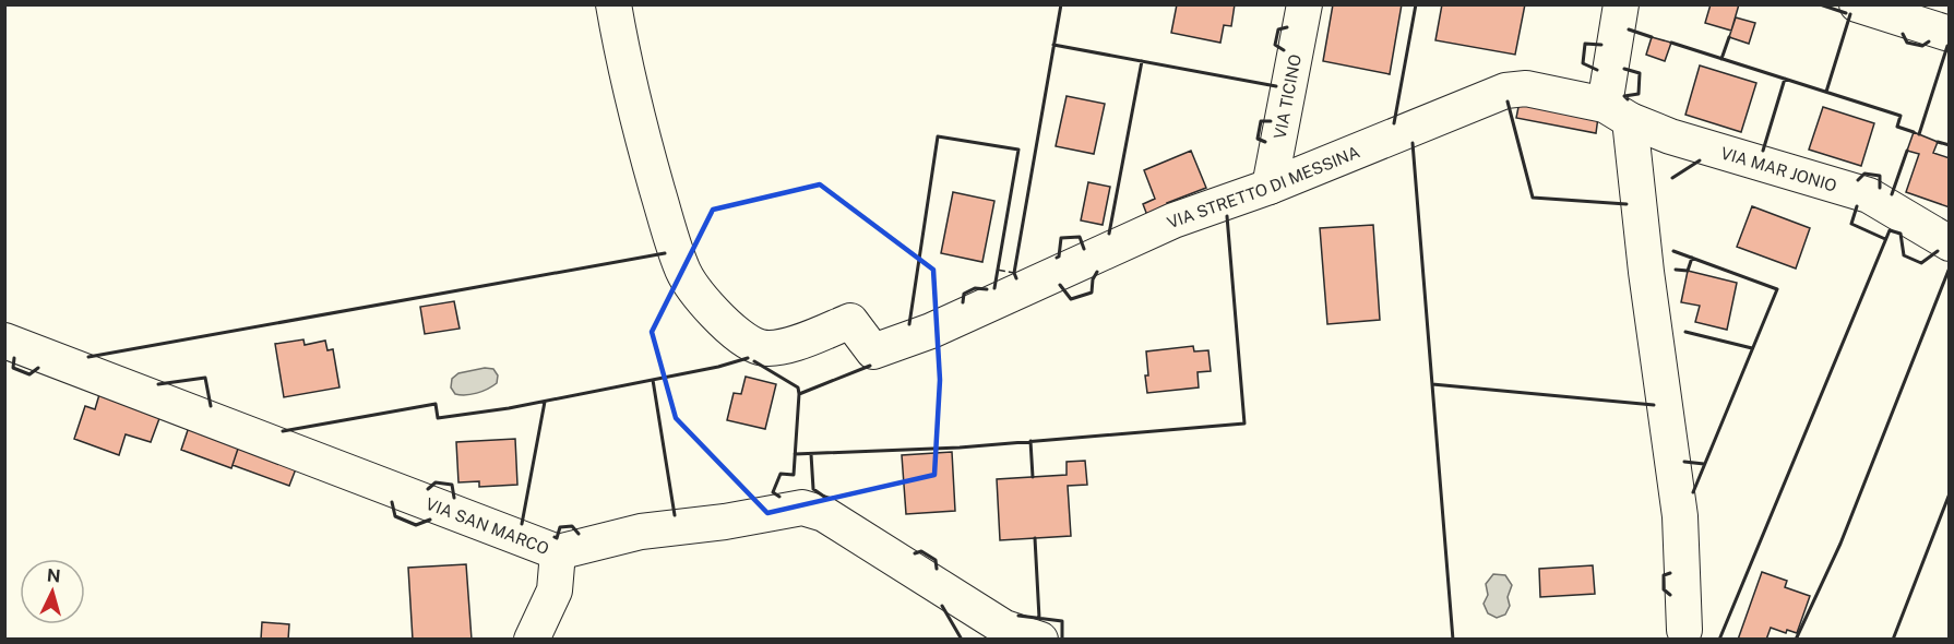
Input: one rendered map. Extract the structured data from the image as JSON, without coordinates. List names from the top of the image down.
{
  "streets": {
    "street": [
      "VIA TICINO",
      "VIA MAR JONIO",
      "VIA STRETTO DI MESSINA",
      "VIA SAN MARCO"
    ]
  },
  "crossings": [
    ["VIA TICINO", "VIA STRETTO DI MESSINA"],
    ["VIA MAR JONIO", "VIA STRETTO DI MESSINA"]
  ],
  "north": "top"
}
